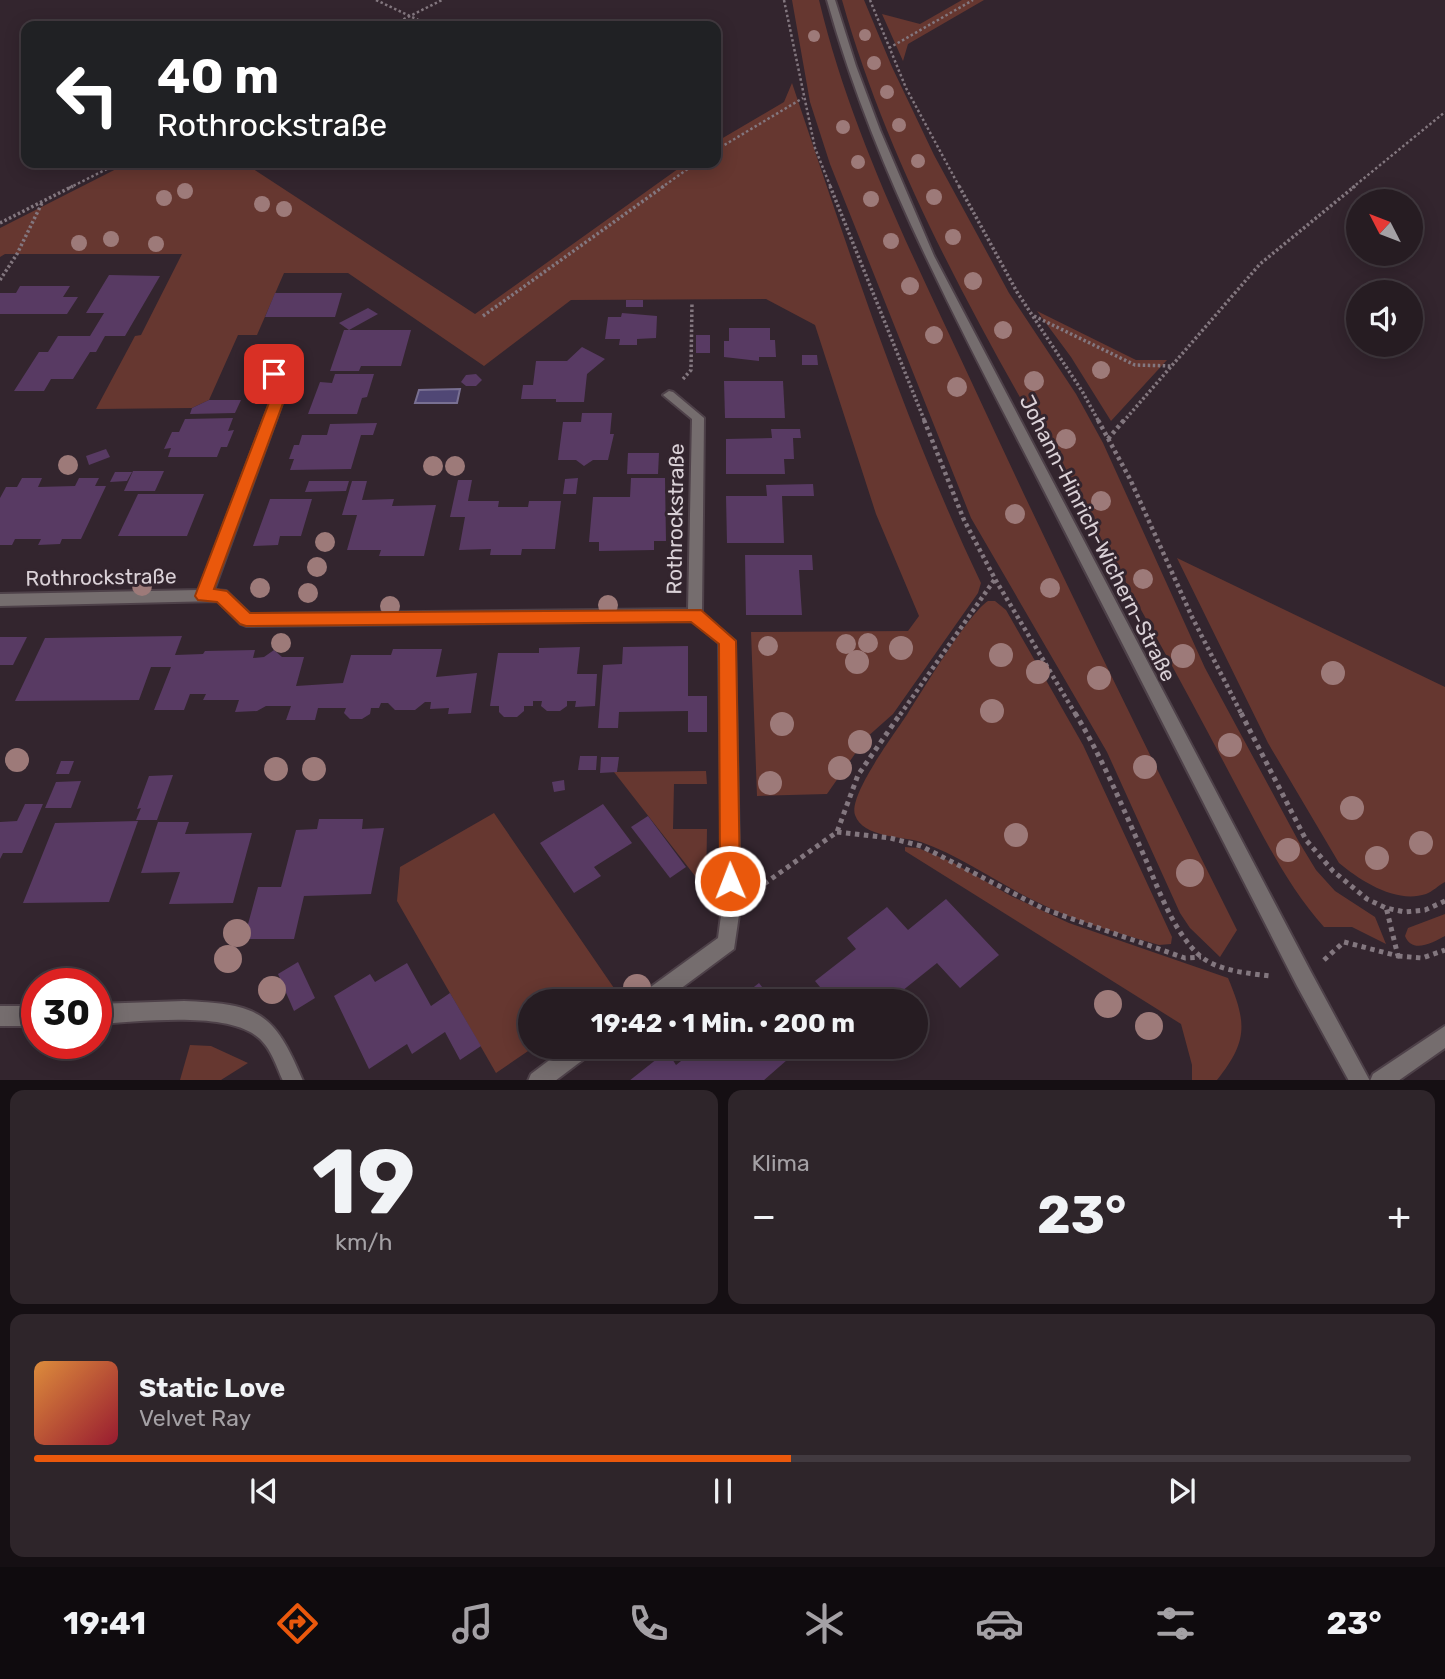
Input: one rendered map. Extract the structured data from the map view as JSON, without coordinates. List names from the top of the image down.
{
  "streets": {
    "street": ["Rothrockstraße", "Johann-Hinrich-Wichern-Straße"]
  },
  "north": "top left",
  "page": {
    "turn": ["40 m", "Rothrockstraße"],
    "limit": "30",
    "trip": "19:42 · 1 Min. · 200 m",
    "tile": [
      ["19", "km/h"],
      "Klima"
    ],
    "heat": ["−", "23°", "+"],
    "song": ["Static Love", "Velvet Ray"],
    "tabs": ["19:41", "23°"]
  }
}
